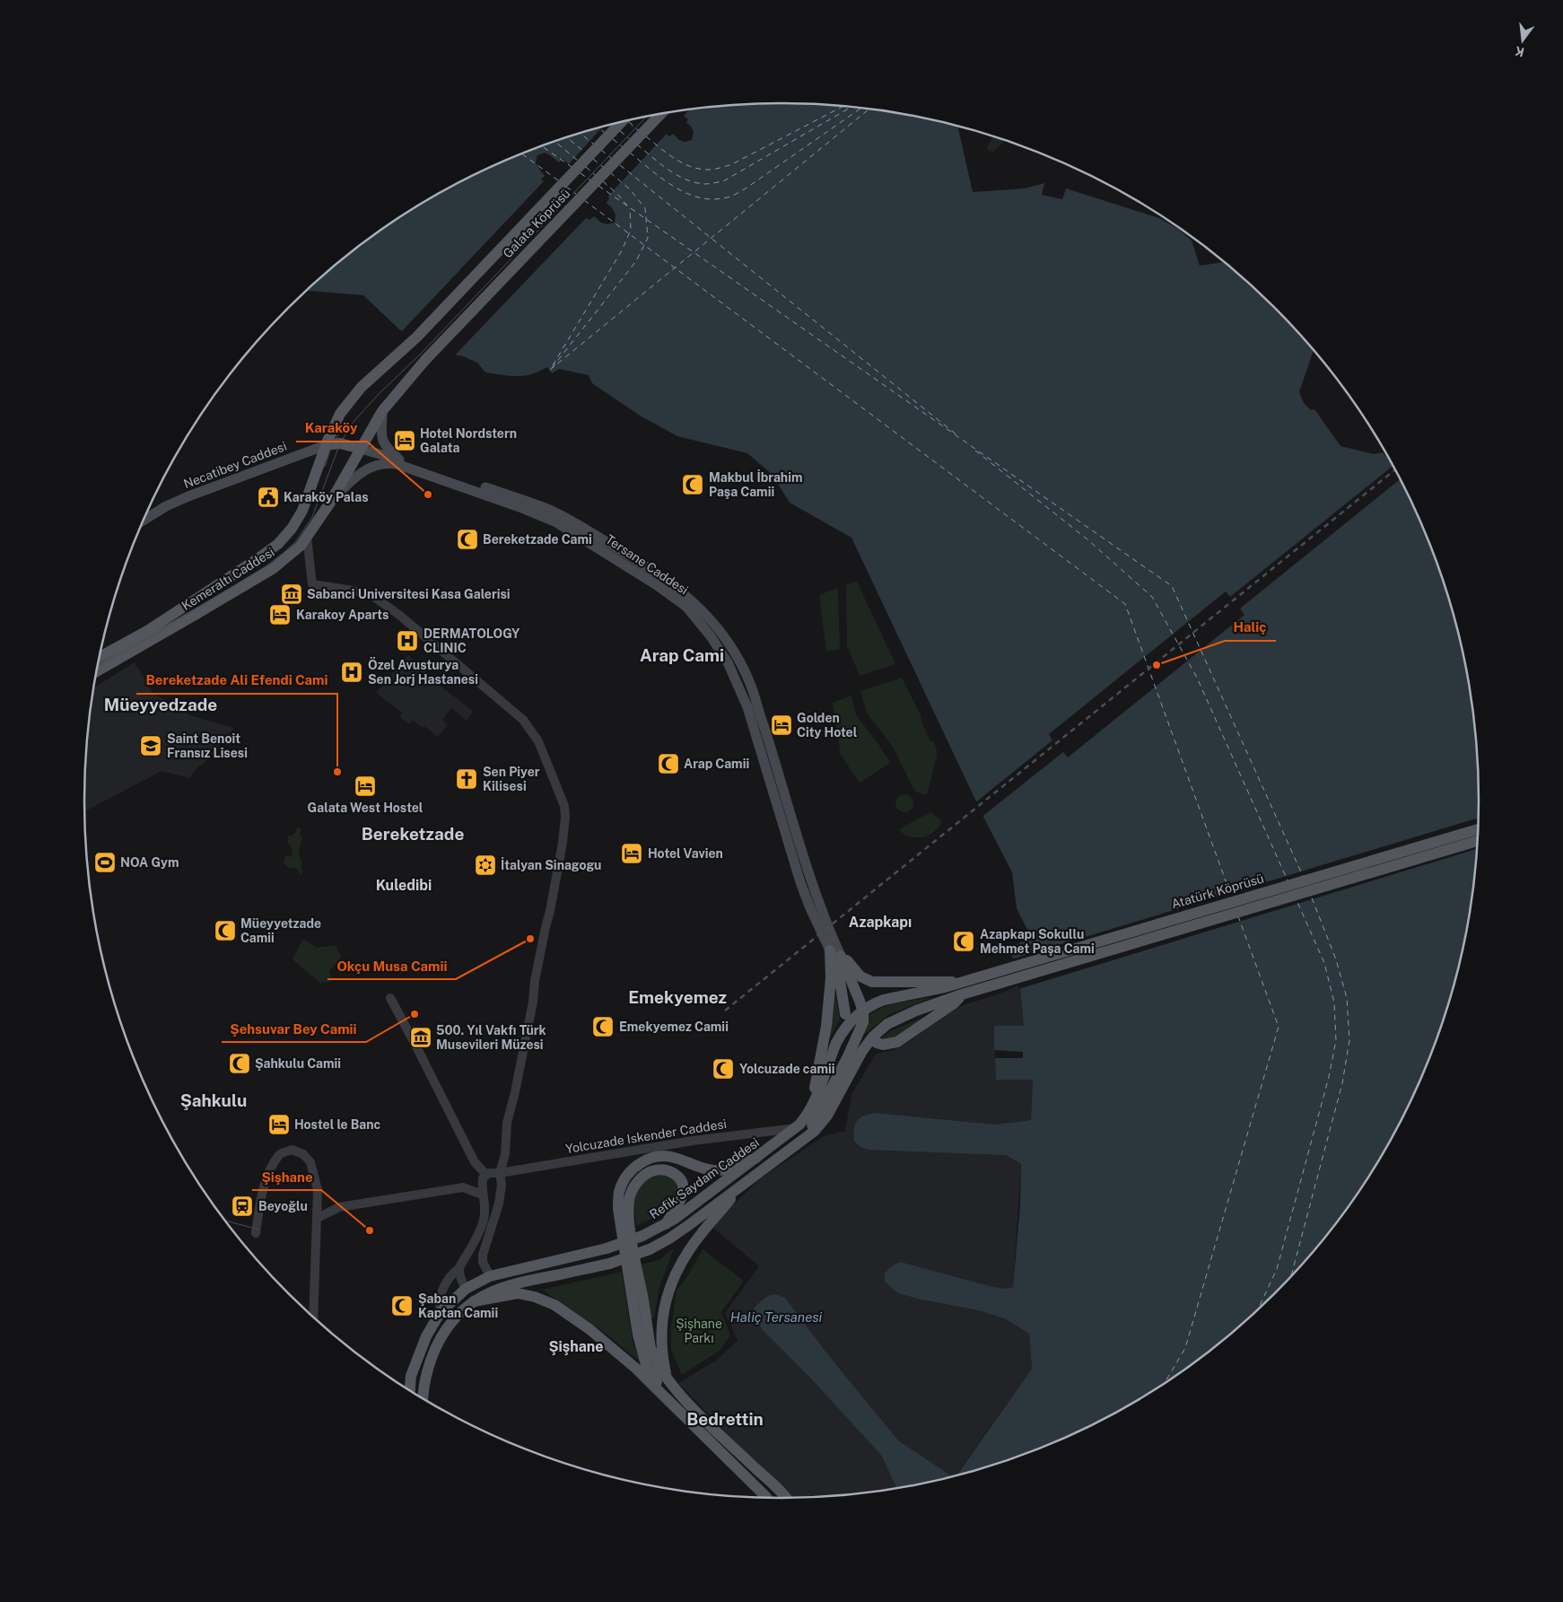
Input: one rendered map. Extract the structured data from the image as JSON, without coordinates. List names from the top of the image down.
{
  "streets": {
    "main road": [
      "Galata Köprüsü",
      "Necatibey Caddesi",
      "Tersane Caddesi",
      "Kemeraltı Caddesi",
      "Atatürk Köprüsü",
      "Refik Saydam Caddesi"
    ],
    "street": ["Yolcuzade Iskender Caddesi"]
  },
  "crossings": [
    ["Galata Köprüsü", "Kemeraltı Caddesi"],
    ["Necatibey Caddesi", "Kemeraltı Caddesi"],
    ["Tersane Caddesi", "Kemeraltı Caddesi"],
    ["Atatürk Köprüsü", "Refik Saydam Caddesi"],
    ["Yolcuzade Iskender Caddesi", "Refik Saydam Caddesi"]
  ],
  "districts": [
    "Arap Cami",
    "Müeyyedzade",
    "Bereketzade",
    "Kuledibi",
    "Azapkapı",
    "Emekyemez",
    "Şahkulu",
    "Şişhane",
    "Bedrettin"
  ],
  "water": ["Haliç Tersanesi"],
  "parks": ["Şişhane Parkı"],
  "places": {
    "hotel": [
      "Hotel Nordstern Galata",
      "Karakoy Aparts",
      "Golden City Hotel",
      "Galata West Hostel",
      "Hotel Vavien",
      "Hostel le Banc"
    ],
    "mosque": [
      "Makbul İbrahim Paşa Camii",
      "Bereketzade Cami",
      "Arap Camii",
      "Müeyyetzade Camii",
      "Azapkapı Sokullu Mehmet Paşa Cami",
      "Emekyemez Camii",
      "Şahkulu Camii",
      "Yolcuzade camii",
      "Şaban Kaptan Camii"
    ],
    "other": [
      "Karaköy",
      "Haliç",
      "Bereketzade Ali Efendi Cami",
      "Okçu Musa Camii",
      "Şehsuvar Bey Camii",
      "Şişhane"
    ],
    "public building": ["Karaköy Palas"],
    "museum": ["Sabanci Universitesi Kasa Galerisi", "500. Yıl Vakfı Türk Musevileri Müzesi"],
    "hospital": ["DERMATOLOGY CLINIC", "Özel Avusturya Sen Jorj Hastanesi"],
    "school or university": ["Saint Benoit Fransız Lisesi"],
    "church": ["Sen Piyer Kilisesi"],
    "sports": ["NOA Gym"],
    "synagogue": ["İtalyan Sinagogu"],
    "station": ["Beyoğlu"]
  },
  "north": "bottom"
}
